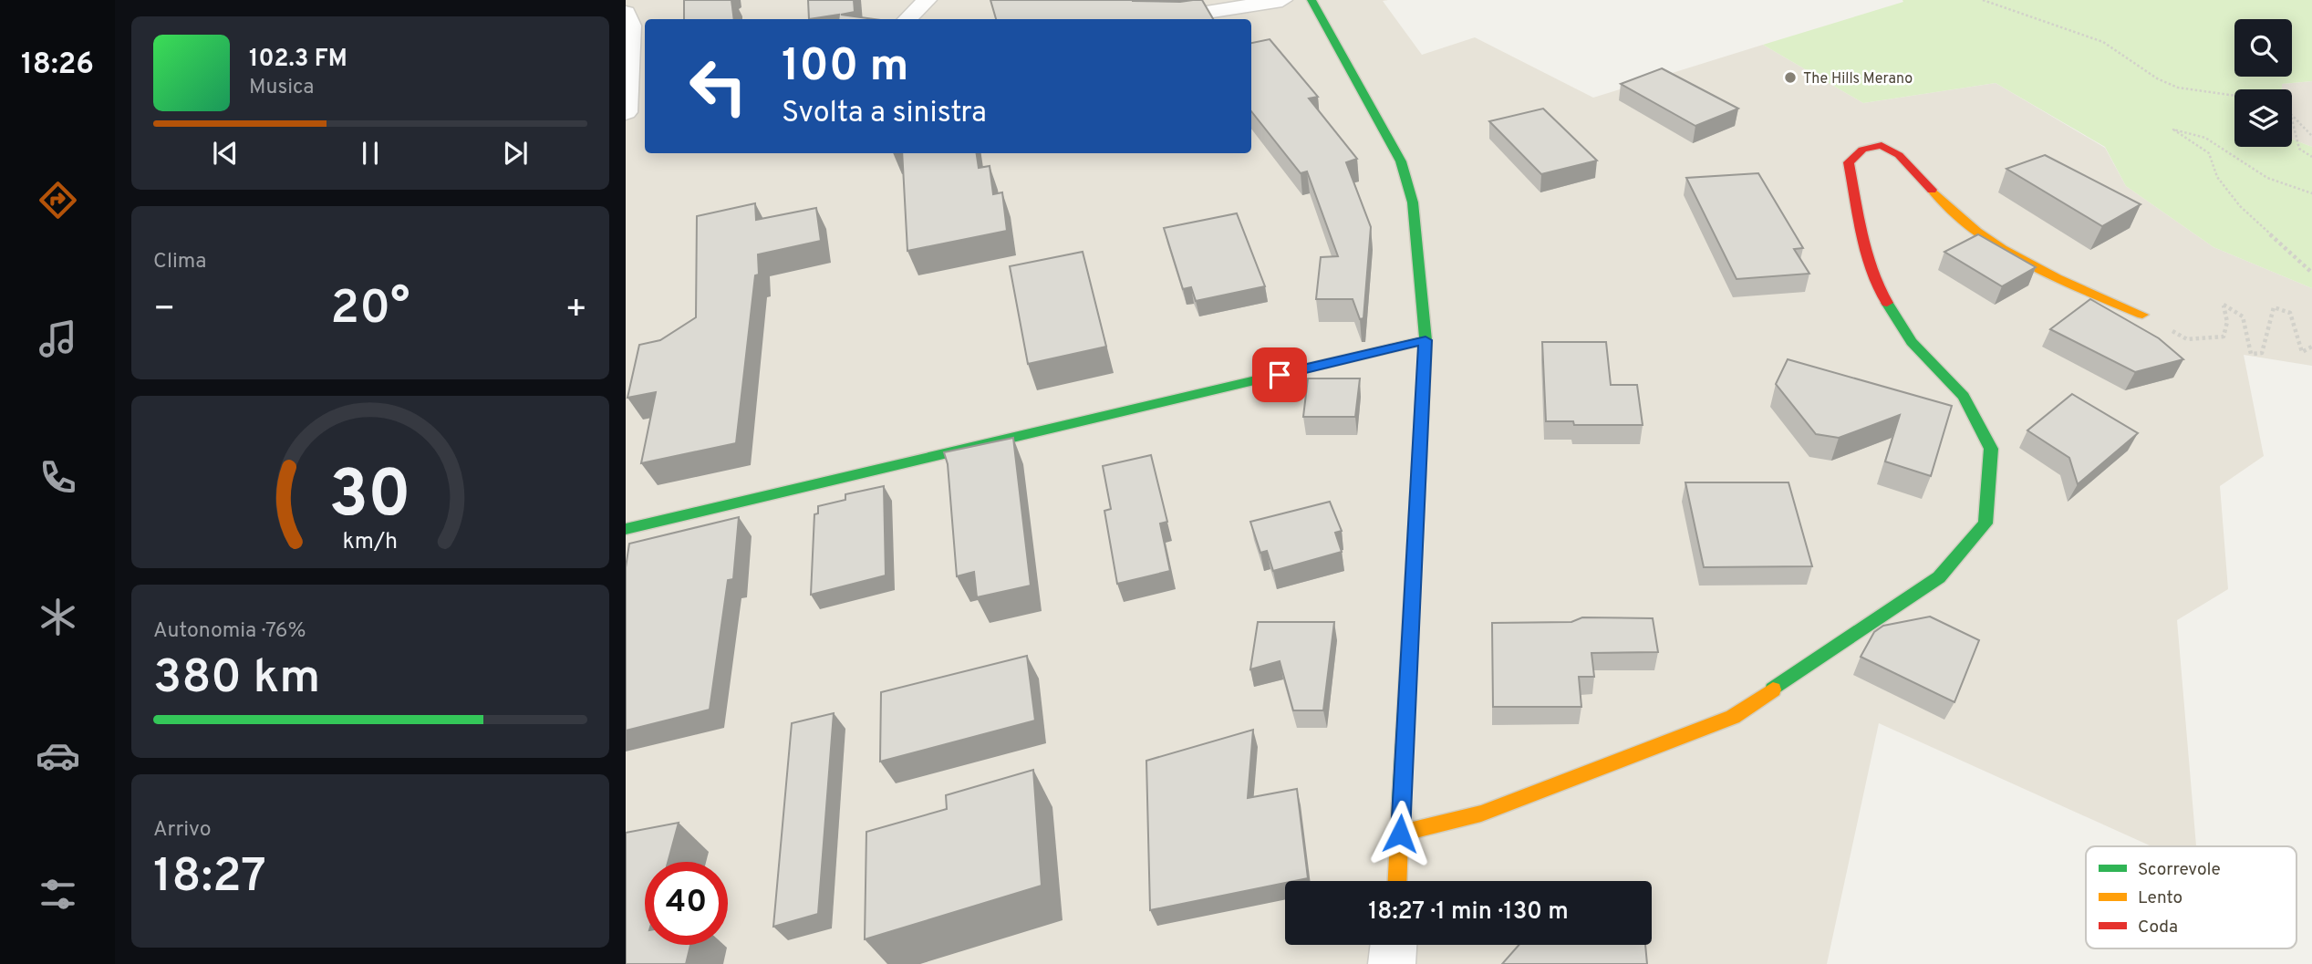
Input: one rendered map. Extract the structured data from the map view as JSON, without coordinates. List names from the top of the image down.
{
  "places": ["The Hills Merano"],
  "legend": ["Scorrevole", "Lento", "Coda"],
  "page": {
    "tabs": "18:26",
    "turn": ["100 m", "Svolta a sinistra"],
    "song": ["102.3 FM", "Musica"],
    "tile": [
      "Clima",
      ["Autonomia · 76%", "380 km"],
      ["Arrivo", "18:27"]
    ],
    "heat": ["−", "20°", "+"],
    "limit": "40",
    "trip": "18:27 · 1 min · 130 m",
    "gauge": ["30", "km/h"]
  }
}
